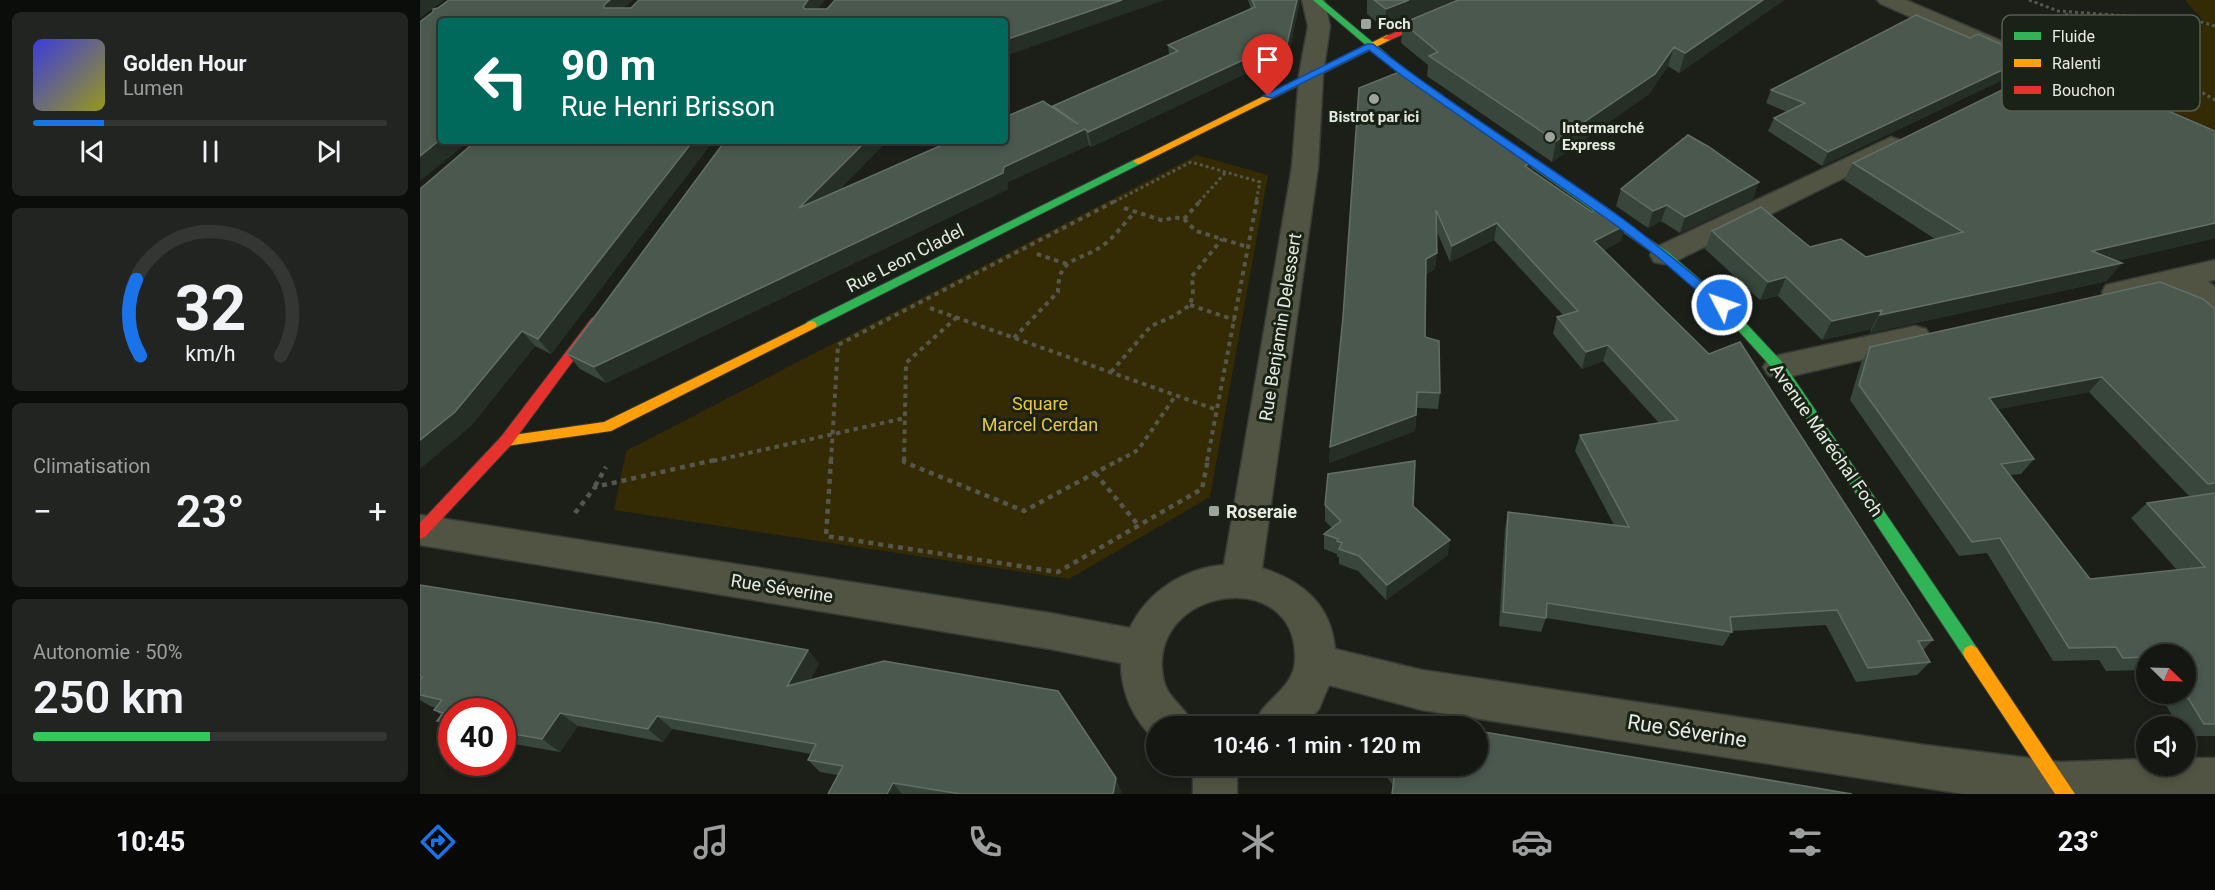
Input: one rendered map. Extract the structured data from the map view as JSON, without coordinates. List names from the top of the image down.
{
  "streets": {
    "street": [
      "Rue Leon Cladel",
      "Rue Benjamin Delessert",
      "Avenue Maréchal Foch",
      "Rue Séverine"
    ]
  },
  "crossings": [
    ["Rue Leon Cladel", "Rue Benjamin Delessert"],
    ["Avenue Maréchal Foch", "Rue Séverine"]
  ],
  "parks": ["Square Marcel Cerdan"],
  "places": {
    "transit": ["Foch", "Roseraie"],
    "other": ["Bistrot par ici", "Intermarché Express"]
  },
  "legend": ["Fluide", "Ralenti", "Bouchon"],
  "north": "bottom right",
  "page": {
    "turn": ["90 m", "Rue Henri Brisson"],
    "song": ["Golden Hour", "Lumen"],
    "tile": [
      "Climatisation",
      ["Autonomie · 50%", "250 km"]
    ],
    "heat": ["−", "23°", "+"],
    "limit": "40",
    "trip": "10:46 · 1 min · 120 m",
    "tabs": ["10:45", "23°"],
    "gauge": ["32", "km/h"]
  }
}
